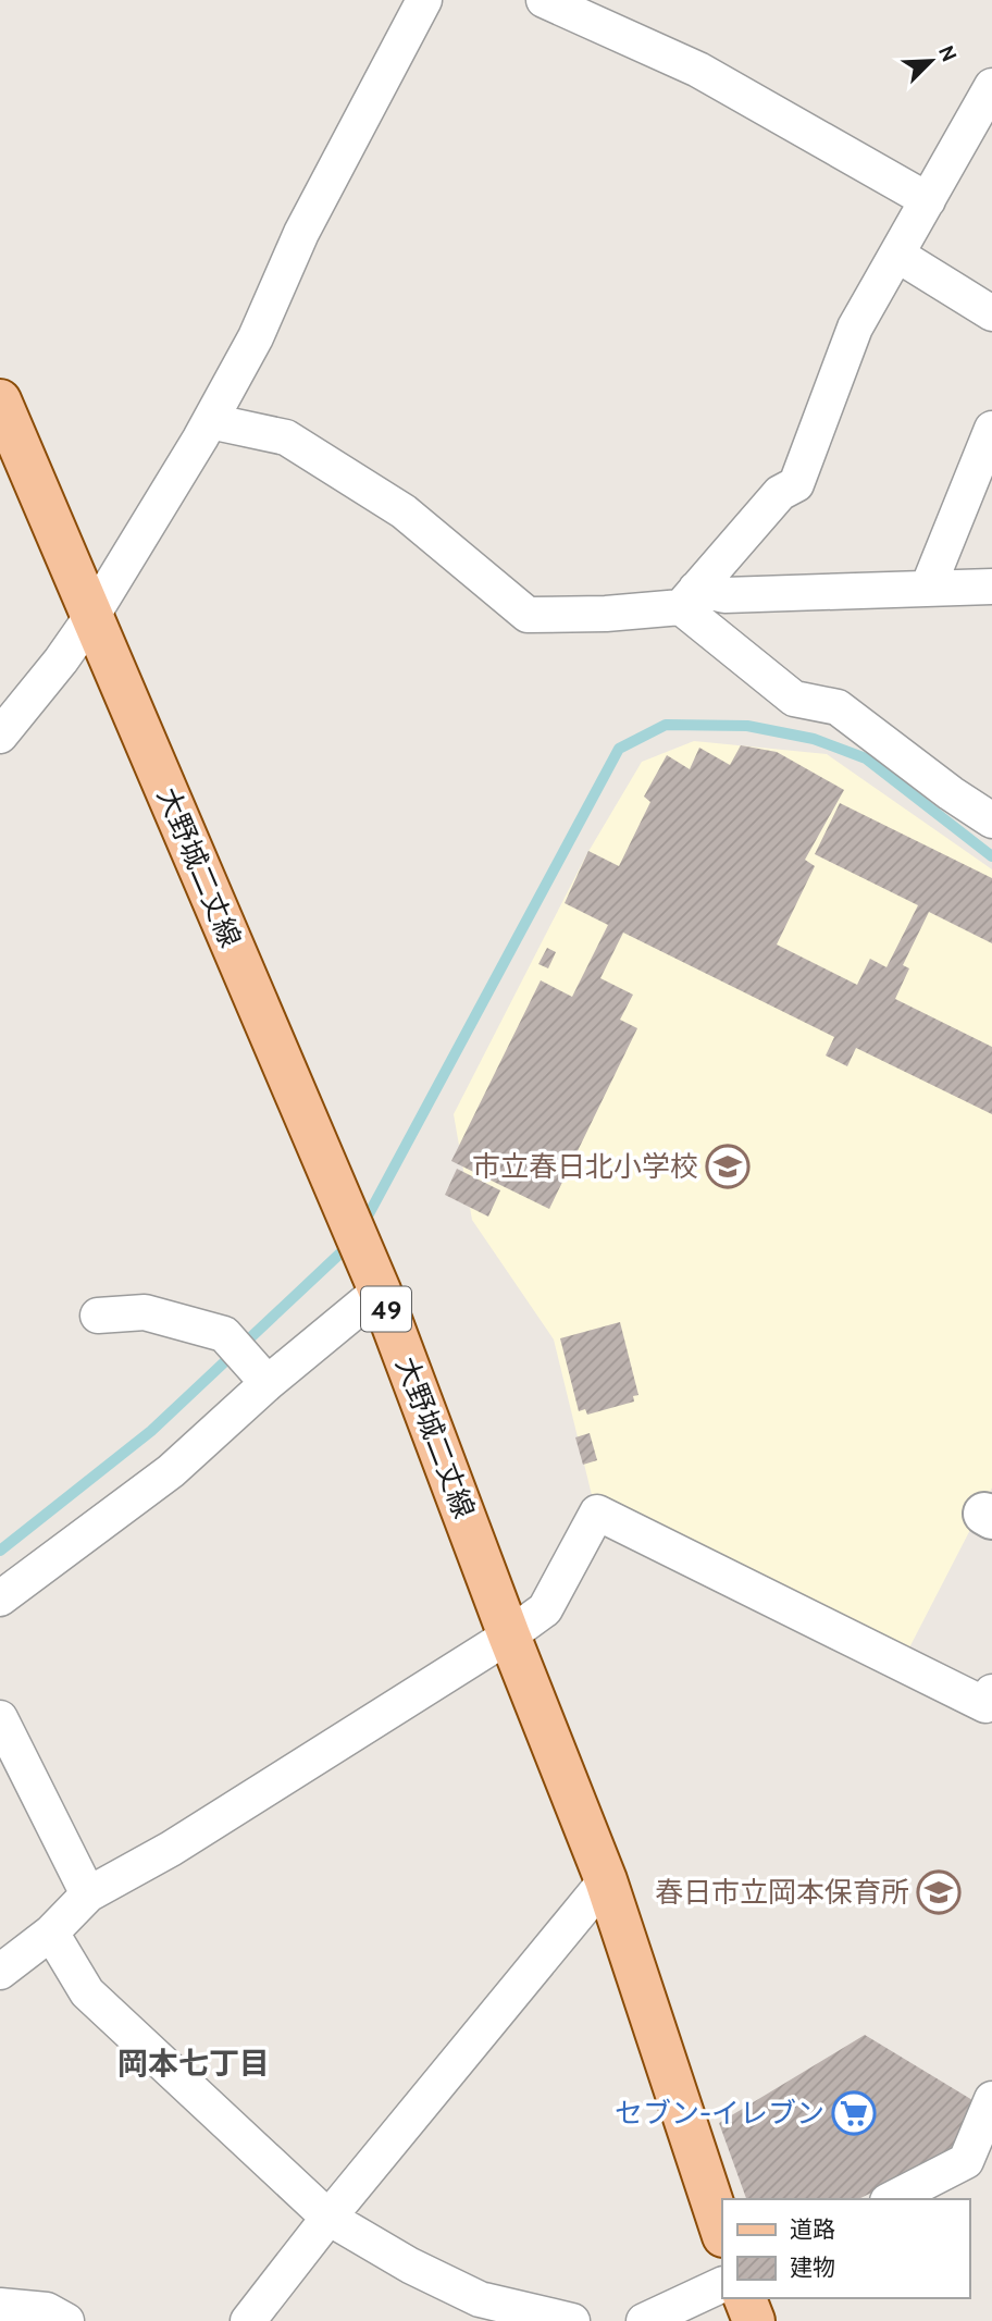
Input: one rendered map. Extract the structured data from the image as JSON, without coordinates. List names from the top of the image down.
{
  "streets": {
    "main road": ["大野城二丈線", "49"]
  },
  "districts": ["岡本七丁目"],
  "places": {
    "school or university": ["市立春日北小学校", "春日市立岡本保育所"],
    "supermarket": ["セブン-イレブン"]
  },
  "legend": ["道路", "建物"],
  "north": "top right"
}
